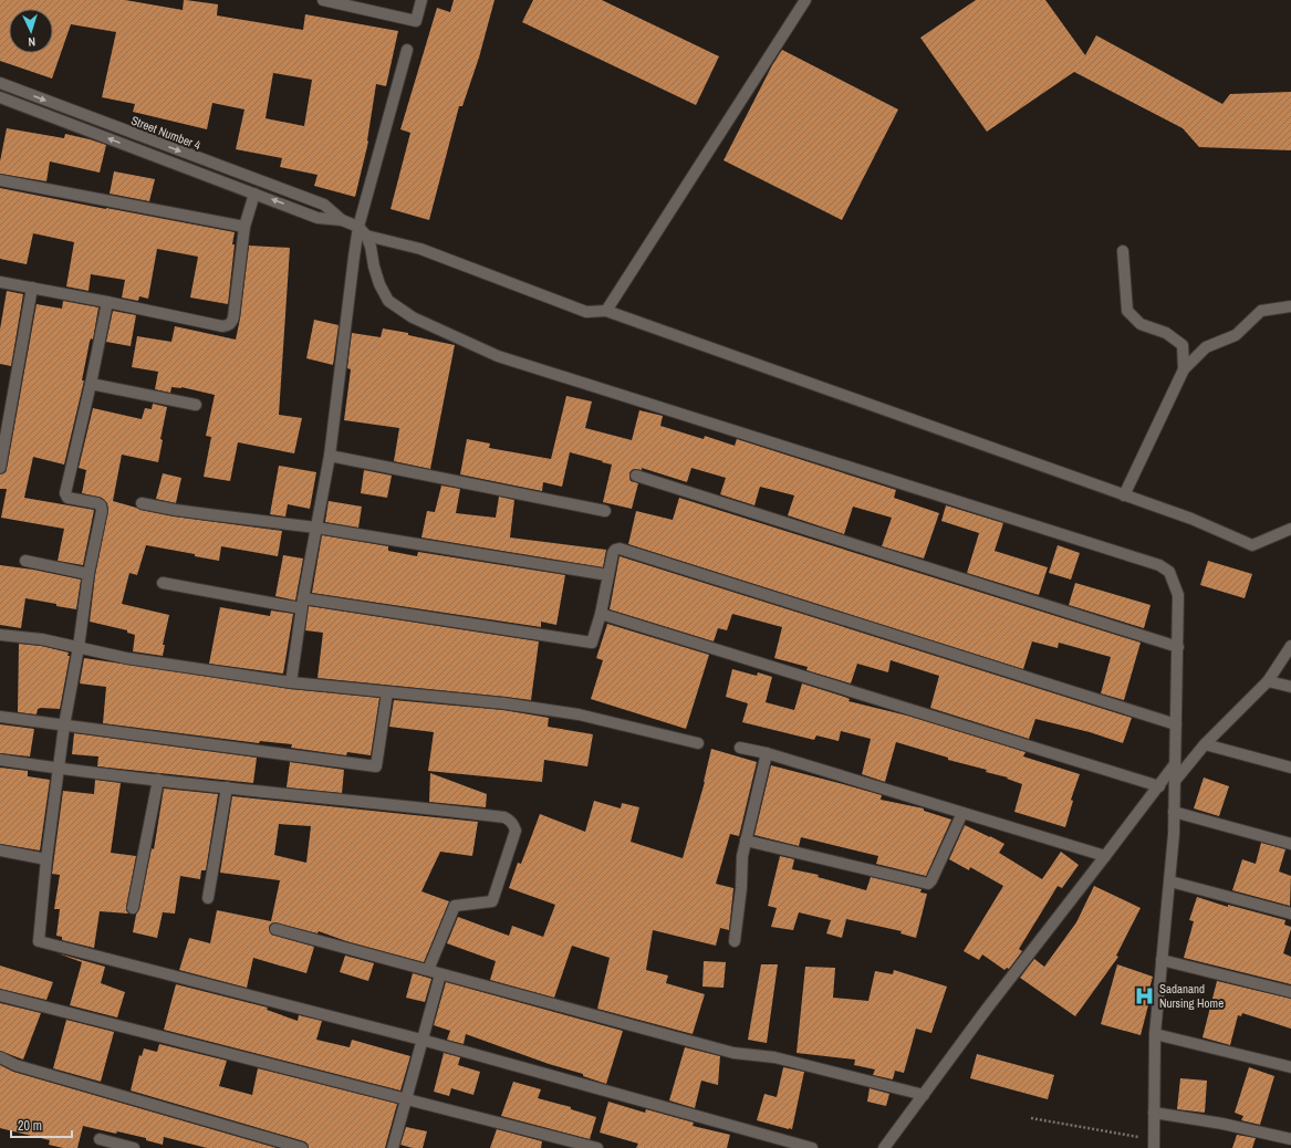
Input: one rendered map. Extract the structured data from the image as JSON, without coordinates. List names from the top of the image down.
{
  "streets": {
    "street": ["Street Number 4"]
  },
  "places": {
    "hospital": ["Sadanand Nursing Home"]
  },
  "scale_bar": "20 m",
  "north": "bottom"
}
